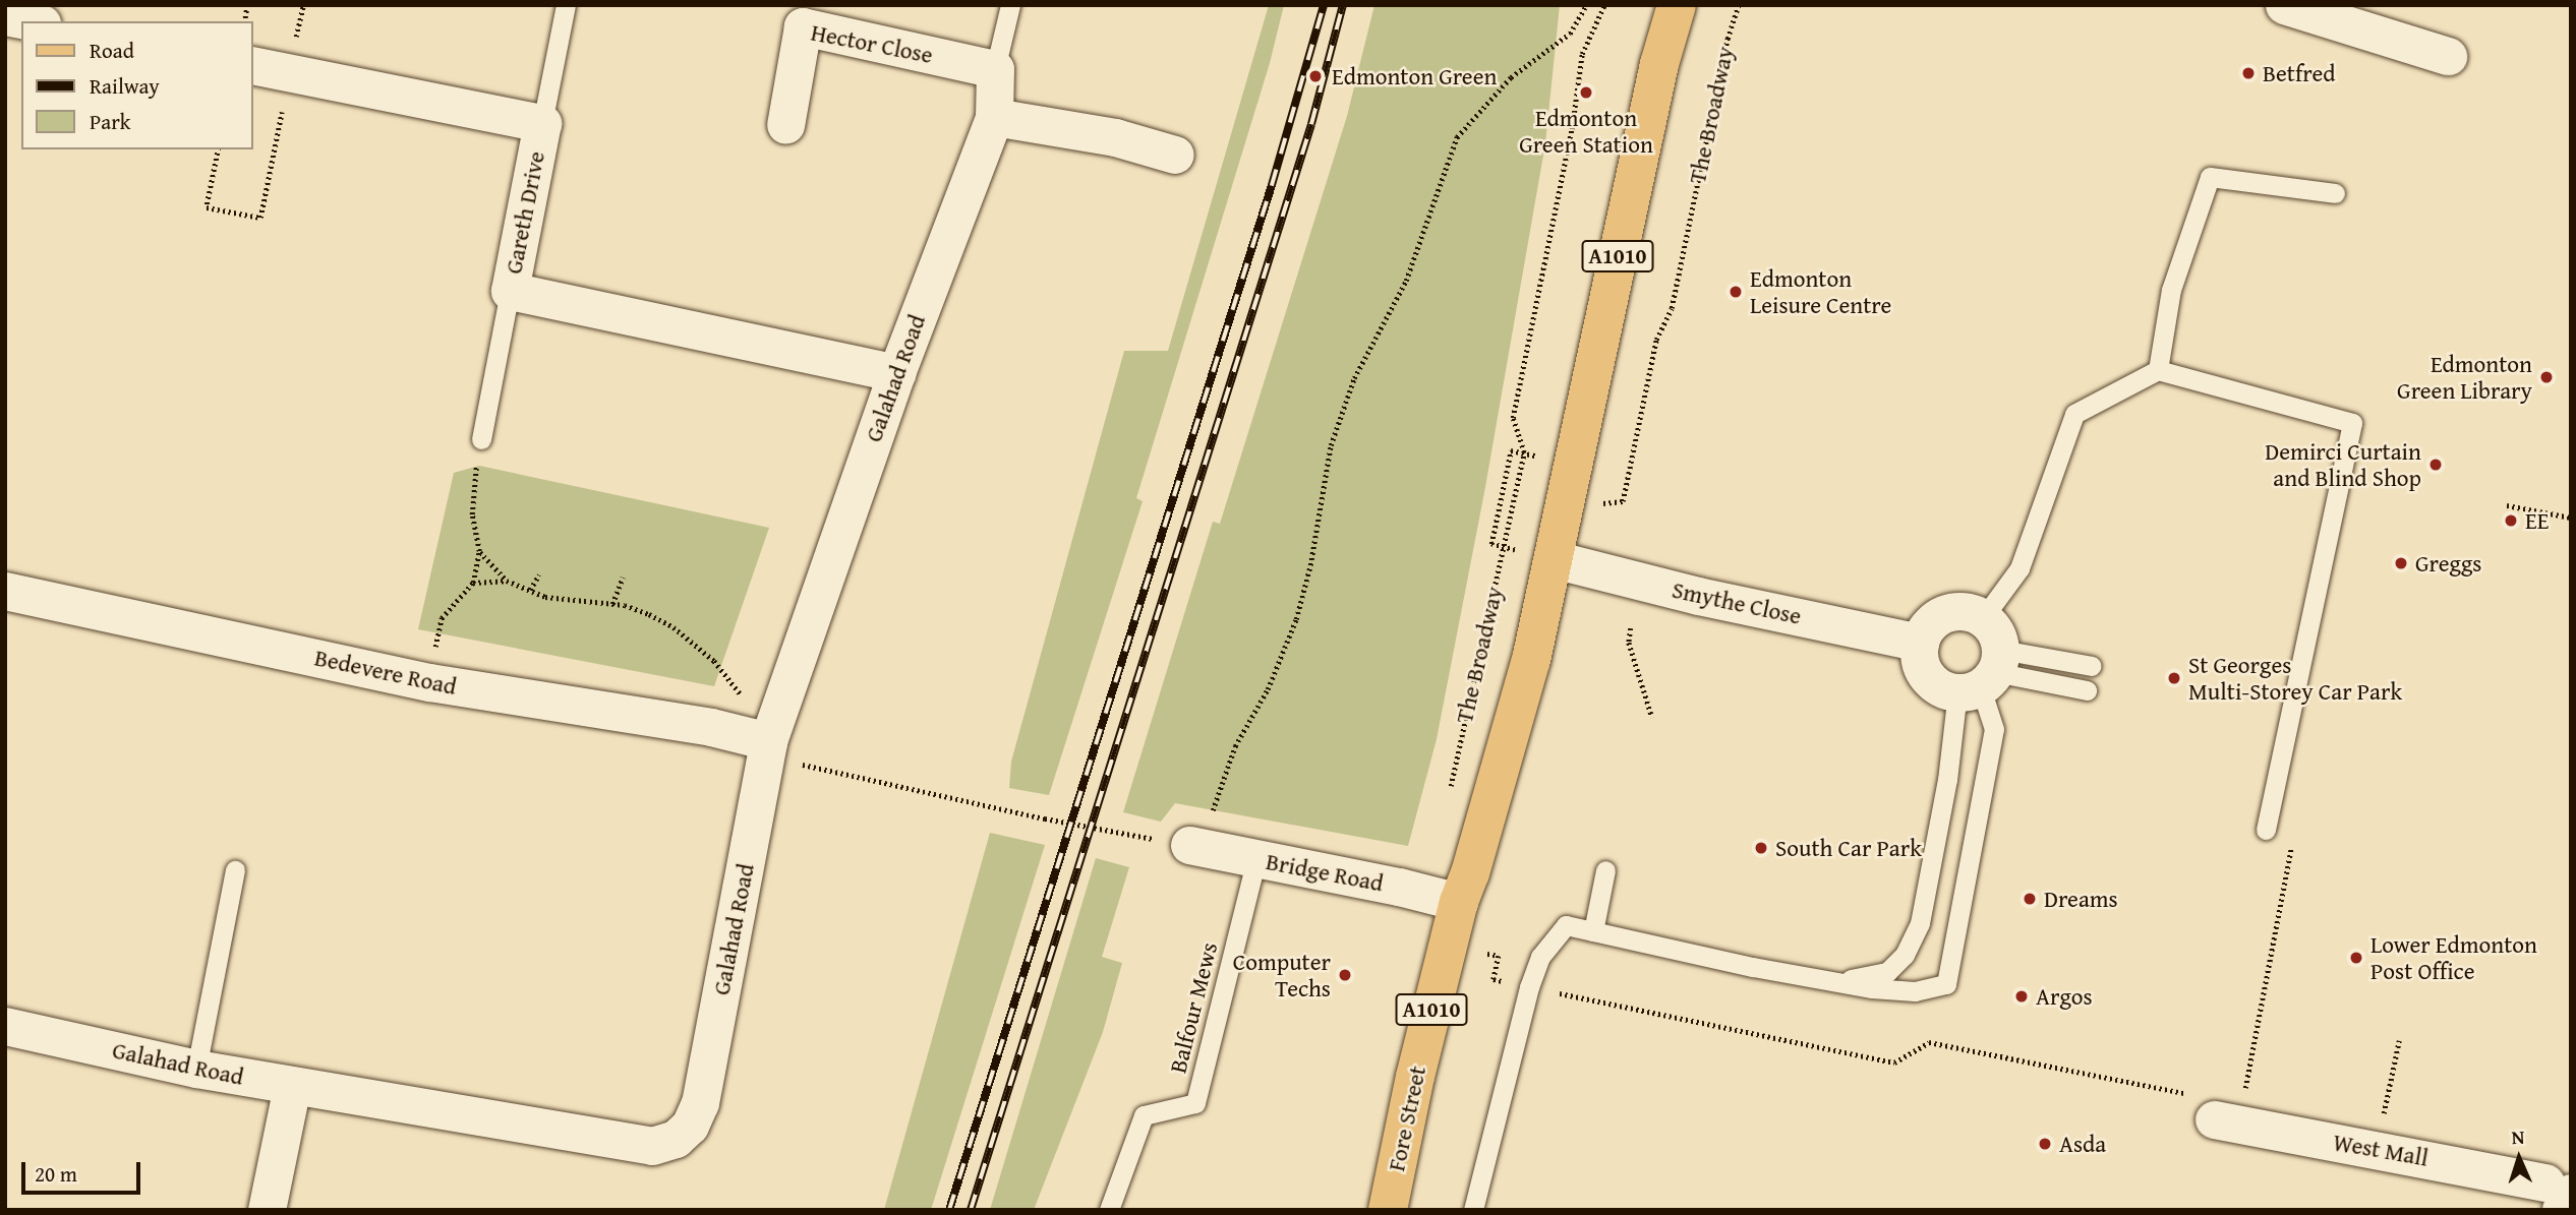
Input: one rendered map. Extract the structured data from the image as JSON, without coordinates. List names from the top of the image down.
{
  "streets": {
    "main road": ["The Broadway", "A1010", "Fore Street"],
    "street": [
      "Hector Close",
      "Gareth Drive",
      "Galahad Road",
      "Smythe Close",
      "Bedevere Road",
      "Bridge Road",
      "West Mall"
    ],
    "lane": ["Balfour Mews"]
  },
  "crossings": [
    ["Hector Close", "Galahad Road"],
    ["The Broadway", "Smythe Close"],
    ["The Broadway", "Bridge Road"],
    ["The Broadway", "Fore Street"],
    ["Gareth Drive", "Galahad Road"],
    ["Galahad Road", "Bedevere Road"],
    ["Bridge Road", "Balfour Mews"],
    ["Bridge Road", "Fore Street"]
  ],
  "places": [
    "Betfred",
    "Edmonton Green",
    "Edmonton Green Station",
    "Edmonton Leisure Centre",
    "Edmonton Green Library",
    "Demirci Curtain and Blind Shop",
    "EE",
    "Greggs",
    "St Georges Multi-Storey Car Park",
    "South Car Park",
    "Dreams",
    "Lower Edmonton Post Office",
    "Computer Techs",
    "Argos",
    "Asda"
  ],
  "legend": ["Road", "Railway", "Park"],
  "scale_bar": "20 m",
  "north": "top"
}
